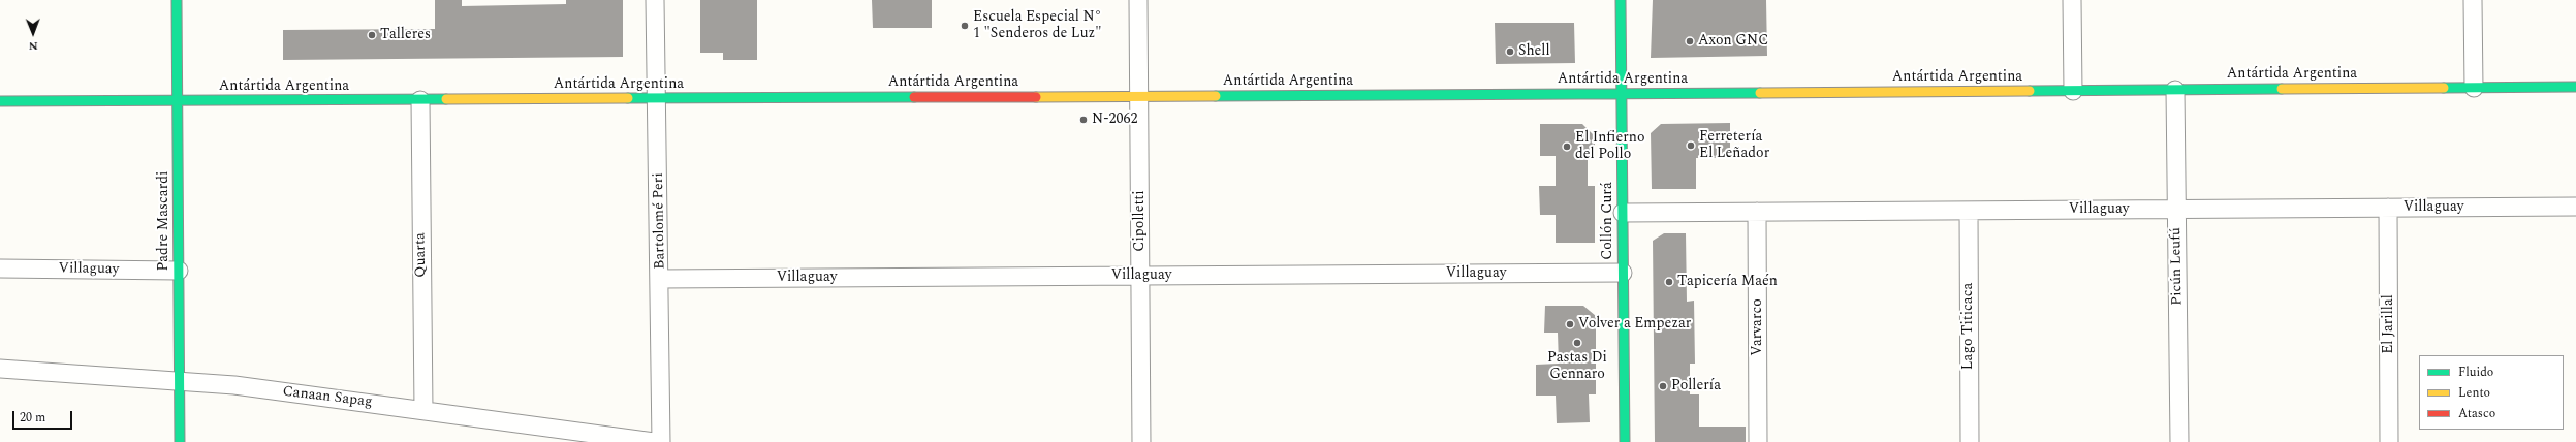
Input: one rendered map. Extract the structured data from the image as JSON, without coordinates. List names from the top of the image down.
{
  "streets": {
    "main road": ["Antártida Argentina", "Padre Mascardi", "Collón Curá"],
    "street": [
      "Villaguay",
      "Bartolomé Peri",
      "Cipolletti",
      "Quarta",
      "Picún Leufú",
      "El Jarillal",
      "Lago Titicaca",
      "Varvarco",
      "Canaan Sapag"
    ]
  },
  "crossings": [
    ["Antártida Argentina", "Padre Mascardi"],
    ["Antártida Argentina", "Bartolomé Peri"],
    ["Antártida Argentina", "Cipolletti"],
    ["Antártida Argentina", "Collón Curá"],
    ["Antártida Argentina", "Quarta"],
    ["Antártida Argentina", "Picún Leufú"],
    ["Villaguay", "Padre Mascardi"],
    ["Villaguay", "Bartolomé Peri"],
    ["Villaguay", "Cipolletti"],
    ["Villaguay", "Collón Curá"],
    ["Villaguay", "Picún Leufú"],
    ["Villaguay", "El Jarillal"],
    ["Villaguay", "Lago Titicaca"],
    ["Villaguay", "Varvarco"],
    ["Padre Mascardi", "Canaan Sapag"],
    ["Quarta", "Canaan Sapag"]
  ],
  "places": [
    "Escuela Especial N° 1 \"Senderos de Luz\"",
    "Talleres",
    "Axon GNC",
    "Shell",
    "N-2062",
    "Ferretería El Leñador",
    "El Infierno del Pollo",
    "Tapicería Maén",
    "Volver a Empezar",
    "Pastas Di Gennaro",
    "Pollería"
  ],
  "legend": ["Fluido", "Lento", "Atasco"],
  "scale_bar": "20 m",
  "north": "bottom"
}
